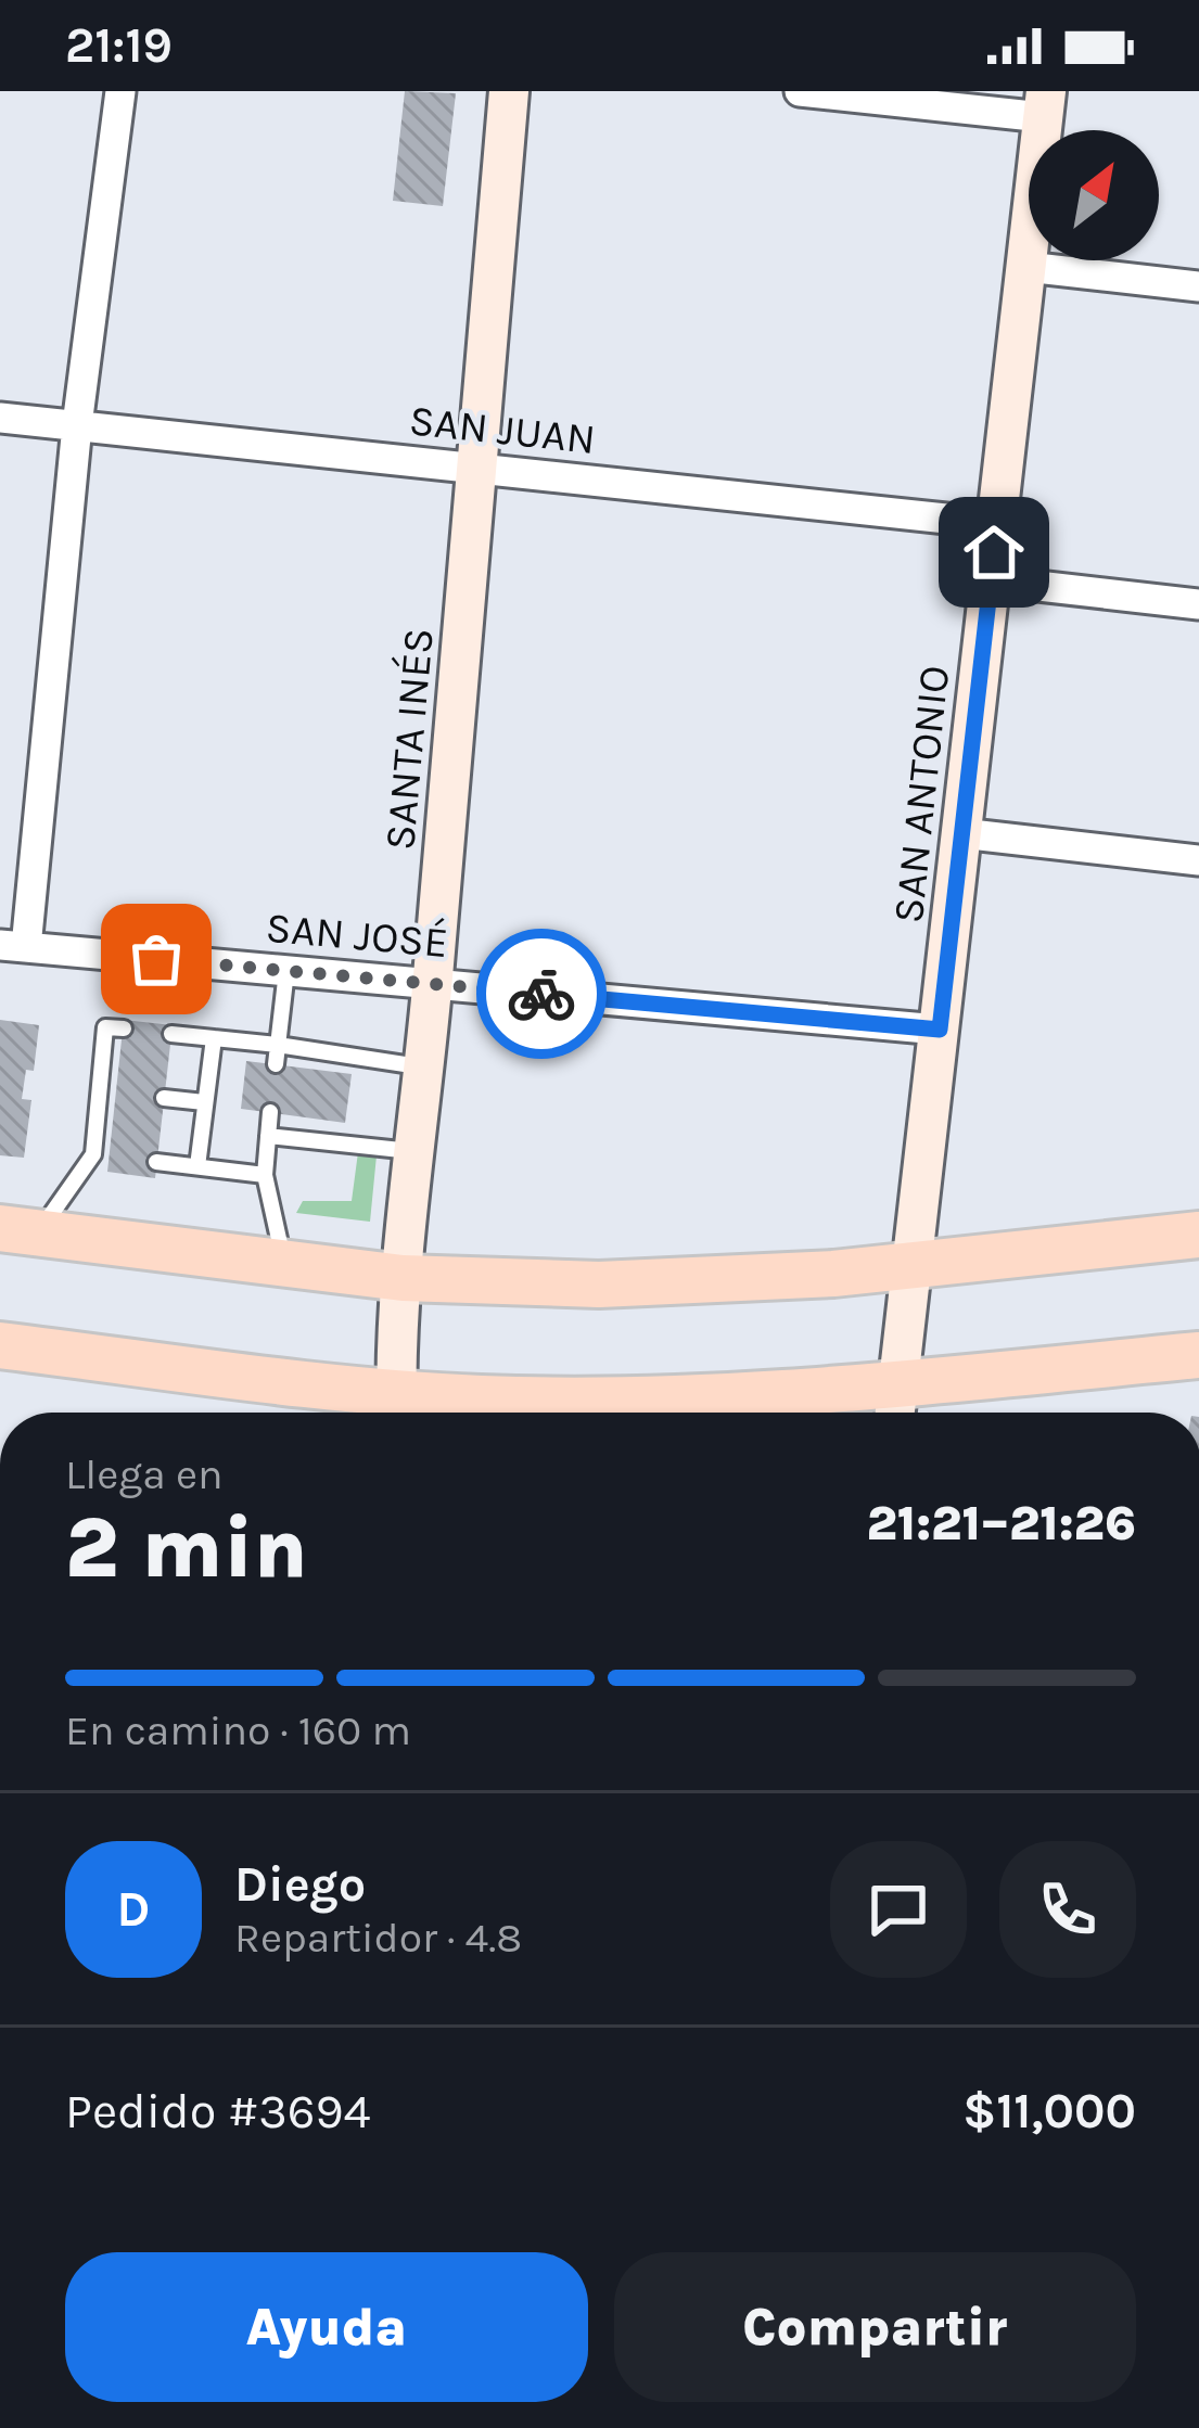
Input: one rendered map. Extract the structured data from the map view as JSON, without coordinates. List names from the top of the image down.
{
  "streets": {
    "main road": ["SANTA INÉS", "SAN ANTONIO"],
    "street": ["SAN JUAN", "SAN JOSÉ"]
  },
  "crossings": [
    ["SAN JUAN", "SANTA INÉS"],
    ["SAN JUAN", "SAN ANTONIO"],
    ["SANTA INÉS", "SAN JOSÉ"],
    ["SAN ANTONIO", "SAN JOSÉ"]
  ],
  "north": "top right",
  "page": {
    "status": "21:19",
    "heading": ["2 min", "Llega en", "21:21–21:26"],
    "panel": [
      "Diego",
      "Repartidor · 4.8",
      "Pedido #3694",
      "$11,000"
    ],
    "bar": "En camino · 160 m",
    "round": "D",
    "buttons": ["Ayuda", "Compartir"]
  }
}
